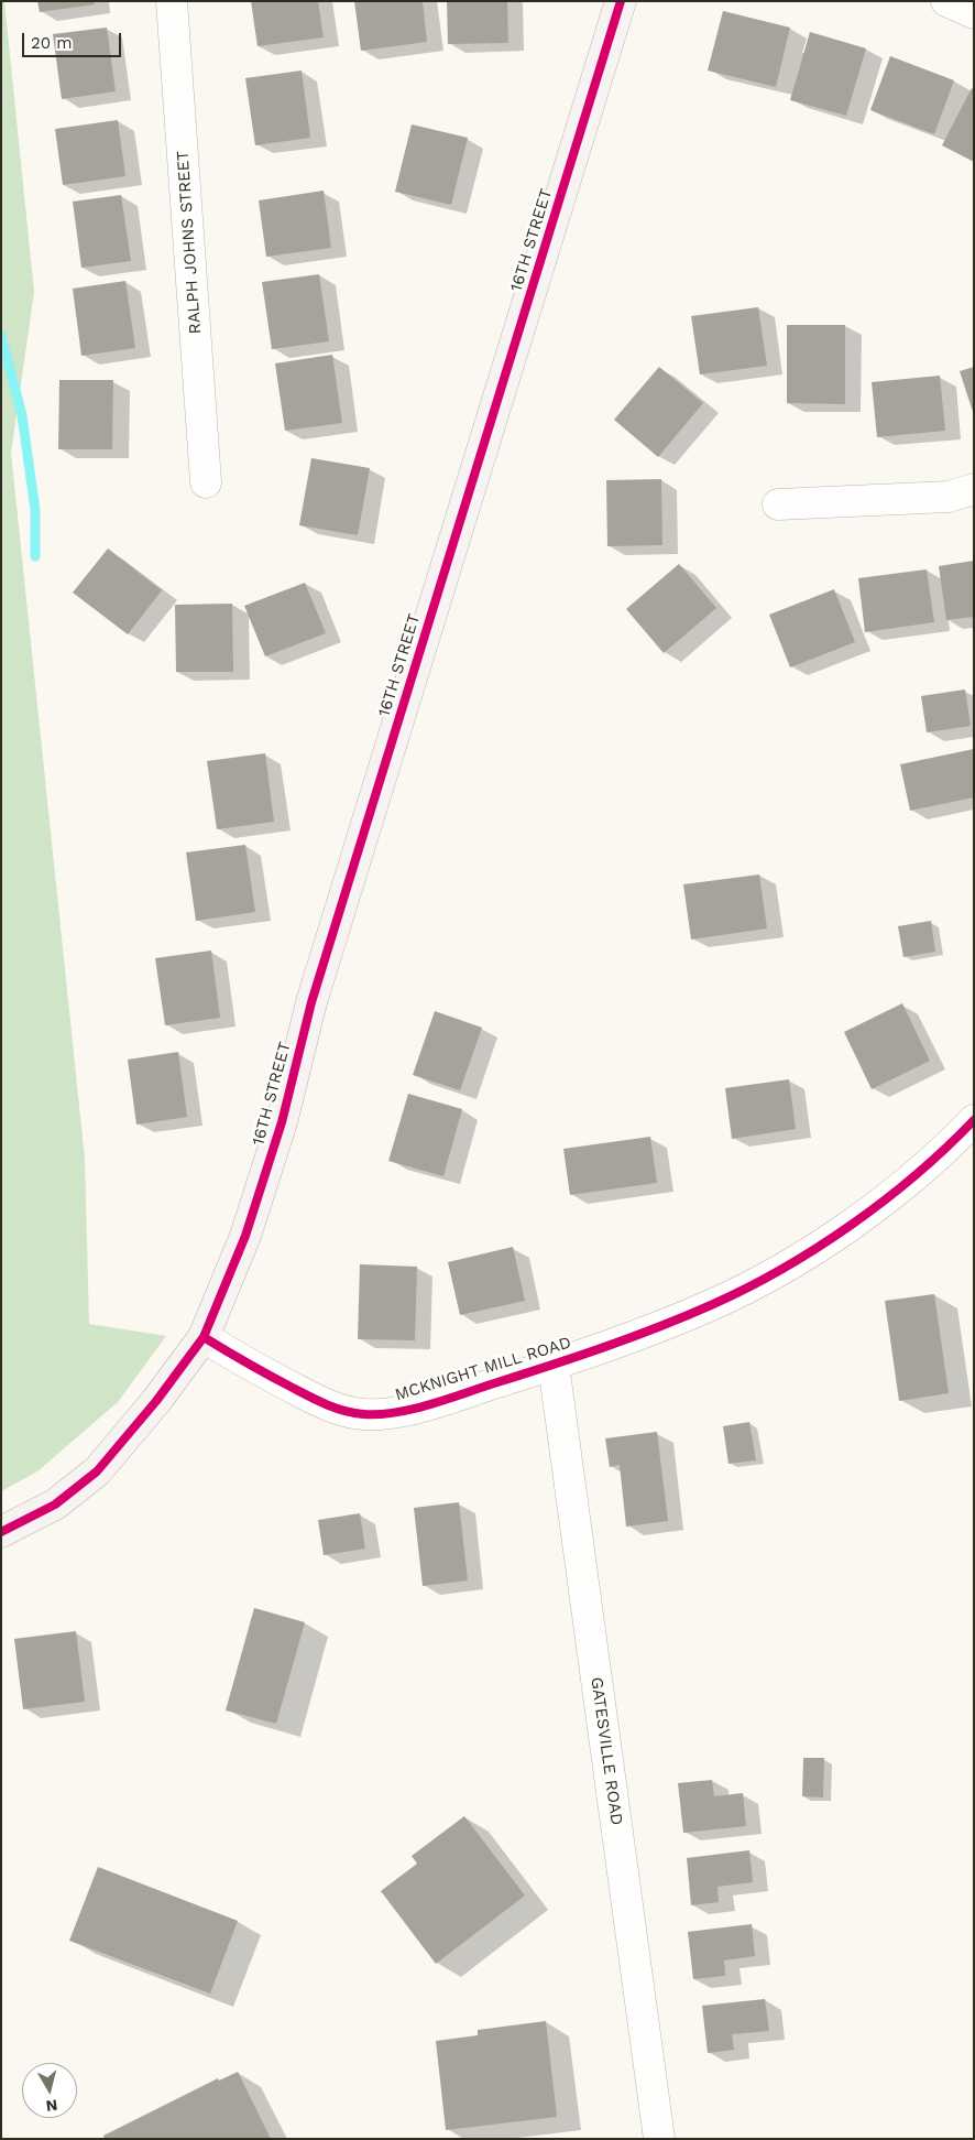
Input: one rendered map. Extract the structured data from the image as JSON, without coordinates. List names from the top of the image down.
{
  "streets": {
    "street": [
      "16TH STREET",
      "RALPH JOHNS STREET",
      "MCKNIGHT MILL ROAD",
      "GATESVILLE ROAD"
    ]
  },
  "crossings": [
    ["16TH STREET", "MCKNIGHT MILL ROAD"],
    ["MCKNIGHT MILL ROAD", "GATESVILLE ROAD"]
  ],
  "scale_bar": "20 m",
  "north": "bottom"
}
